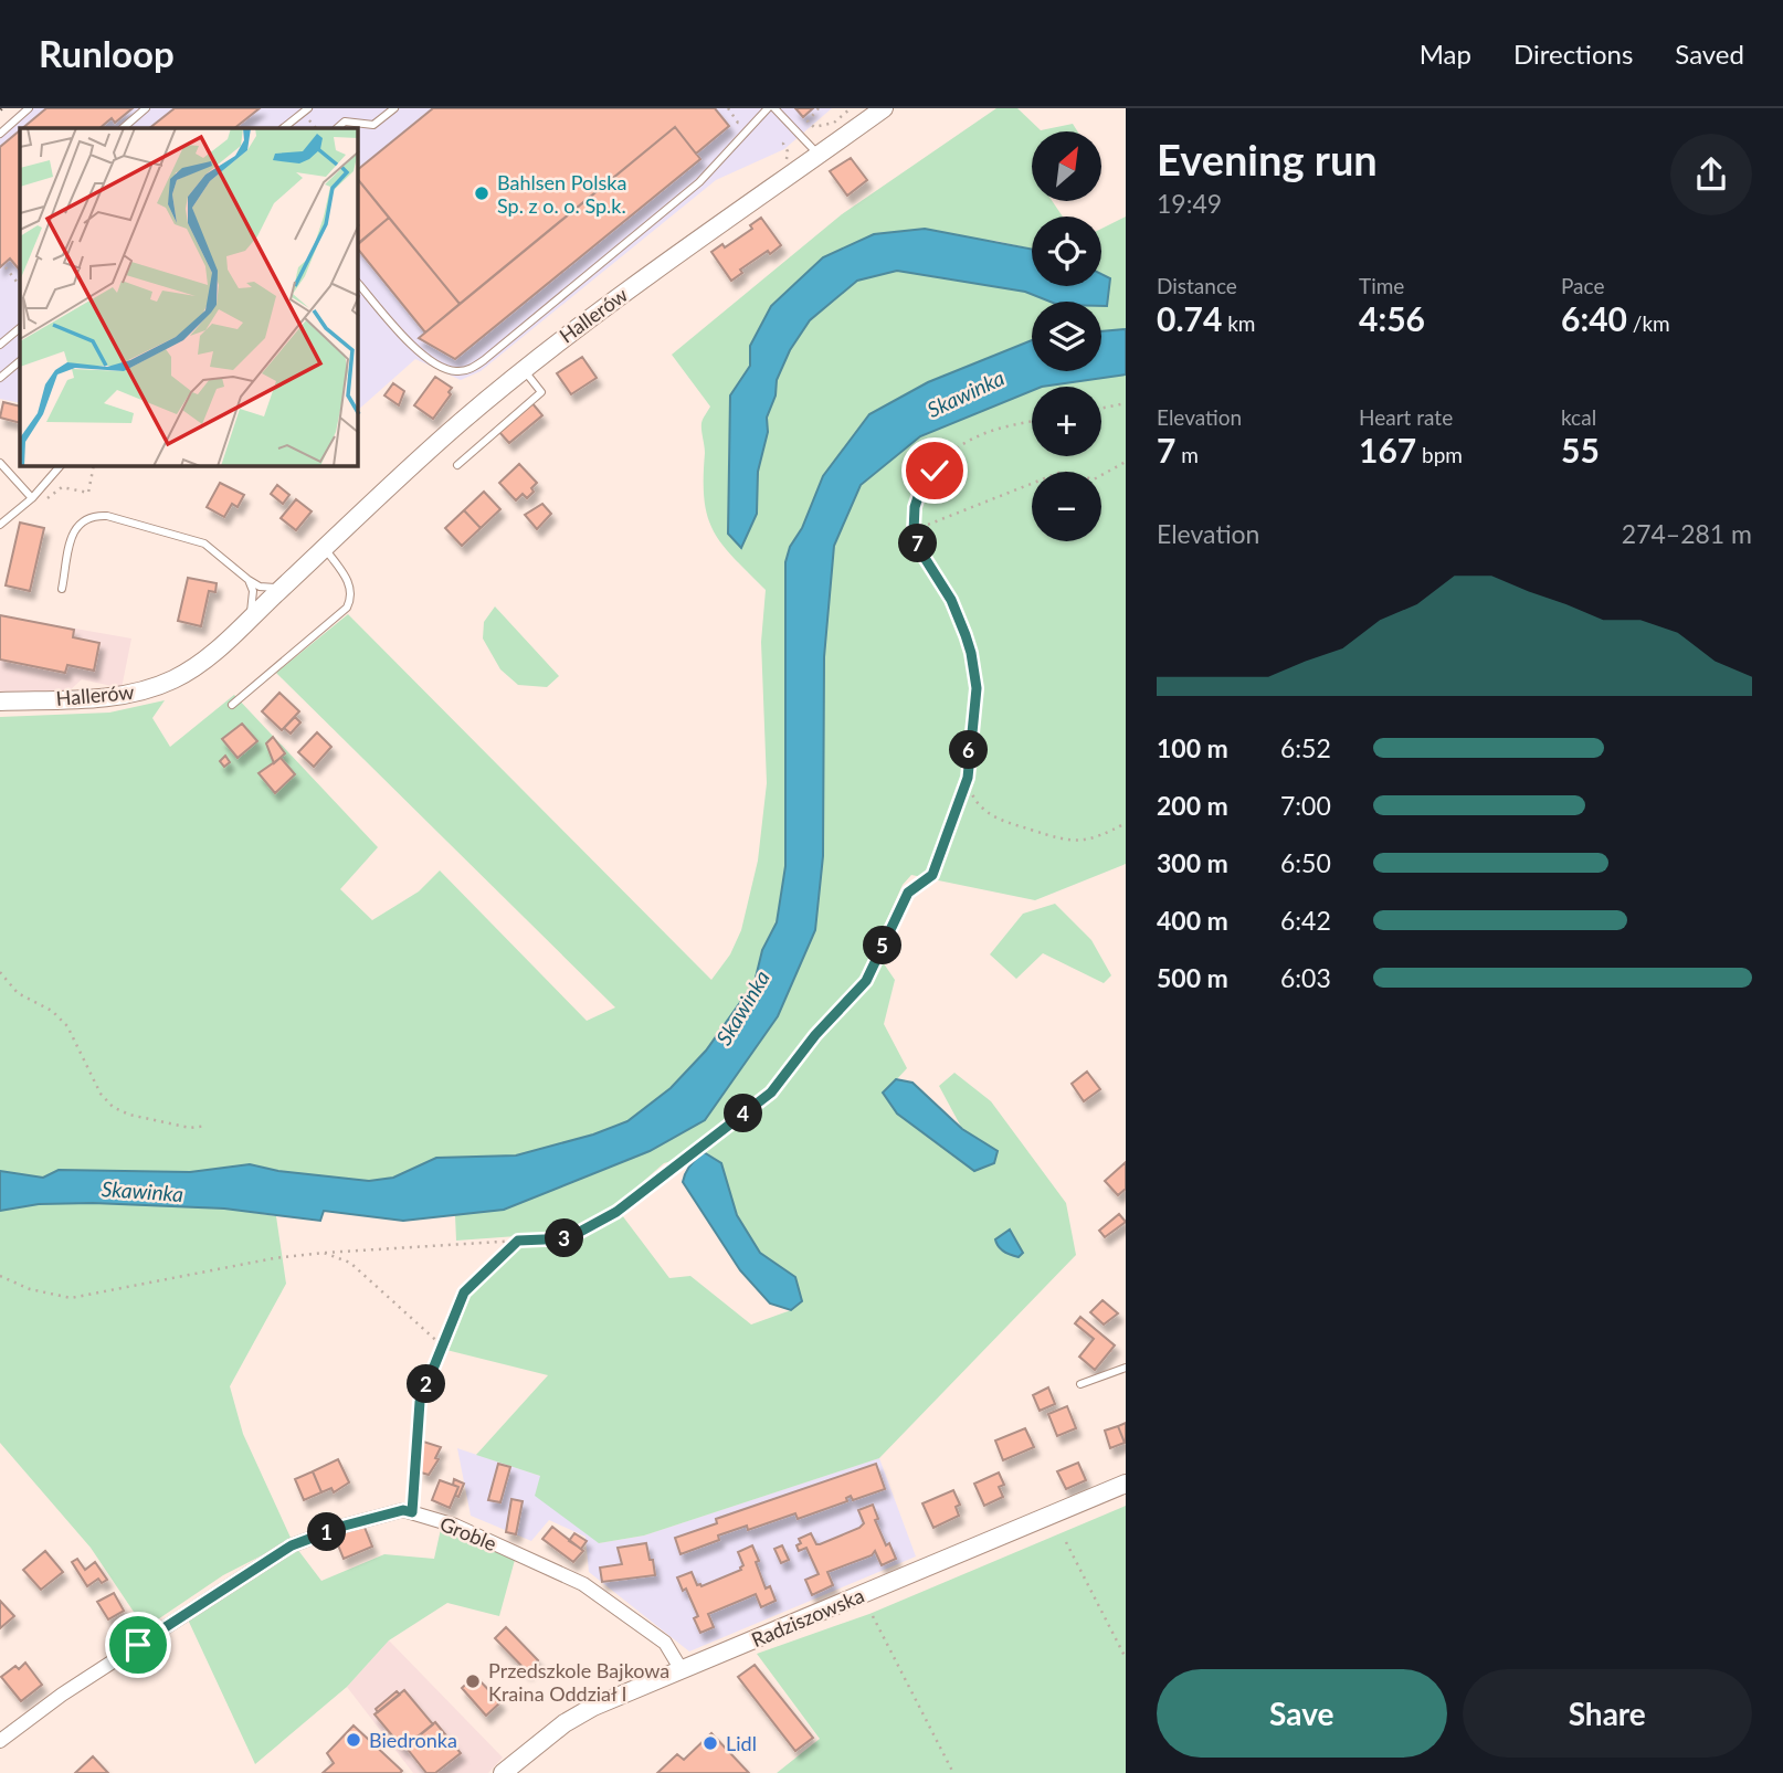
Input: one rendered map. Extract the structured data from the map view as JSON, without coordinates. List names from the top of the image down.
{
  "streets": {
    "street": ["Hallerów", "Groble", "Radziszowska"]
  },
  "crossings": [
    ["Groble", "Radziszowska"]
  ],
  "water": ["Skawinka"],
  "places": [
    "Bahlsen Polska Sp. z o. o. Sp.k.",
    "Przedszkole Bajkowa Kraina Oddział I",
    "Biedronka",
    "Lidl"
  ],
  "north": "top right",
  "page": {
    "header": "Runloop",
    "nav": ["Map", "Directions", "Saved"],
    "heading": ["Evening run", "19:49"],
    "map_buttons": ["+", "−"],
    "stats": [
      ["Distance", "0.74 km"],
      ["Time", "4:56"],
      ["Pace", "6:40 /km"],
      ["Elevation", "7 m"],
      ["Heart rate", "167 bpm"],
      ["kcal", "55"]
    ],
    "chart": ["Elevation", "274–281 m"],
    "pins": [
      "7",
      "6",
      "5",
      "4",
      "3",
      "2",
      "1"
    ],
    "list": [
      {
        "name": "100 m",
        "note": "6:52"
      },
      {
        "name": "200 m",
        "note": "7:00"
      },
      {
        "name": "300 m",
        "note": "6:50"
      },
      {
        "name": "400 m",
        "note": "6:42"
      },
      {
        "name": "500 m",
        "note": "6:03"
      }
    ],
    "buttons": ["Save", "Share"]
  }
}
